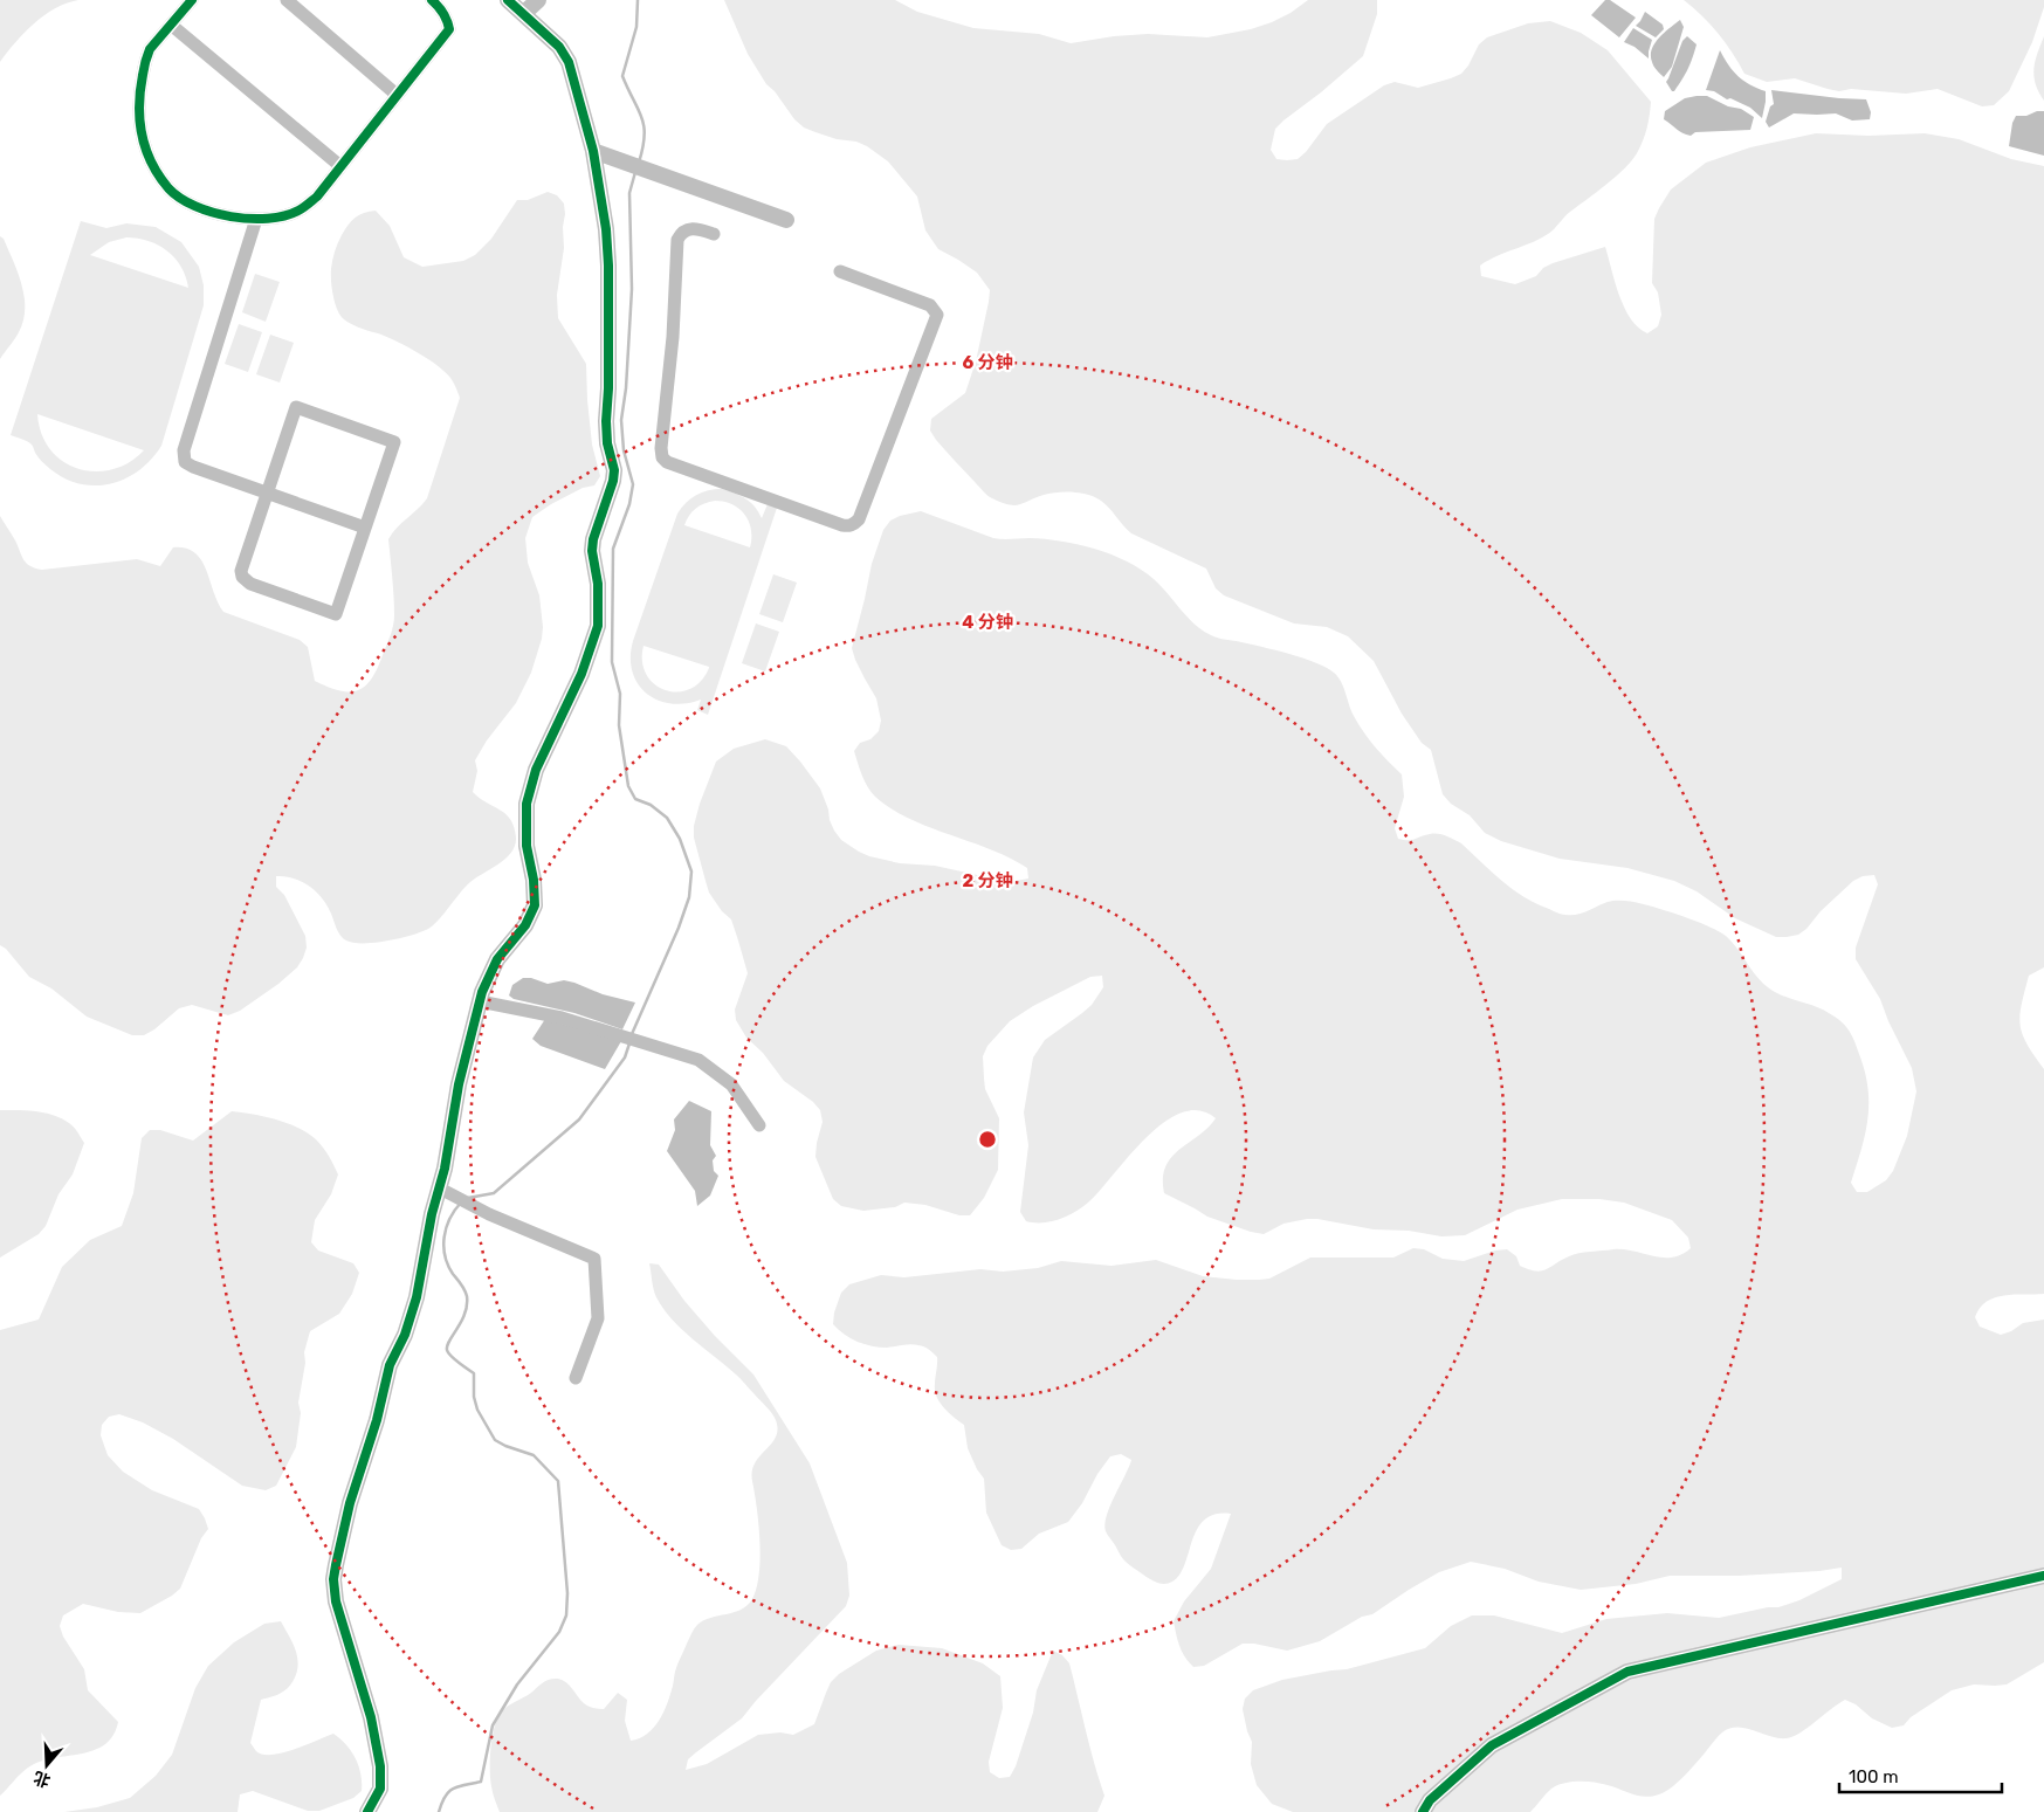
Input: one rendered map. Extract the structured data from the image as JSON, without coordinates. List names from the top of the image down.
{
  "scale_bar": "100 m",
  "north": "bottom",
  "rings": ["6 分钟", "4 分钟", "2 分钟"]
}
